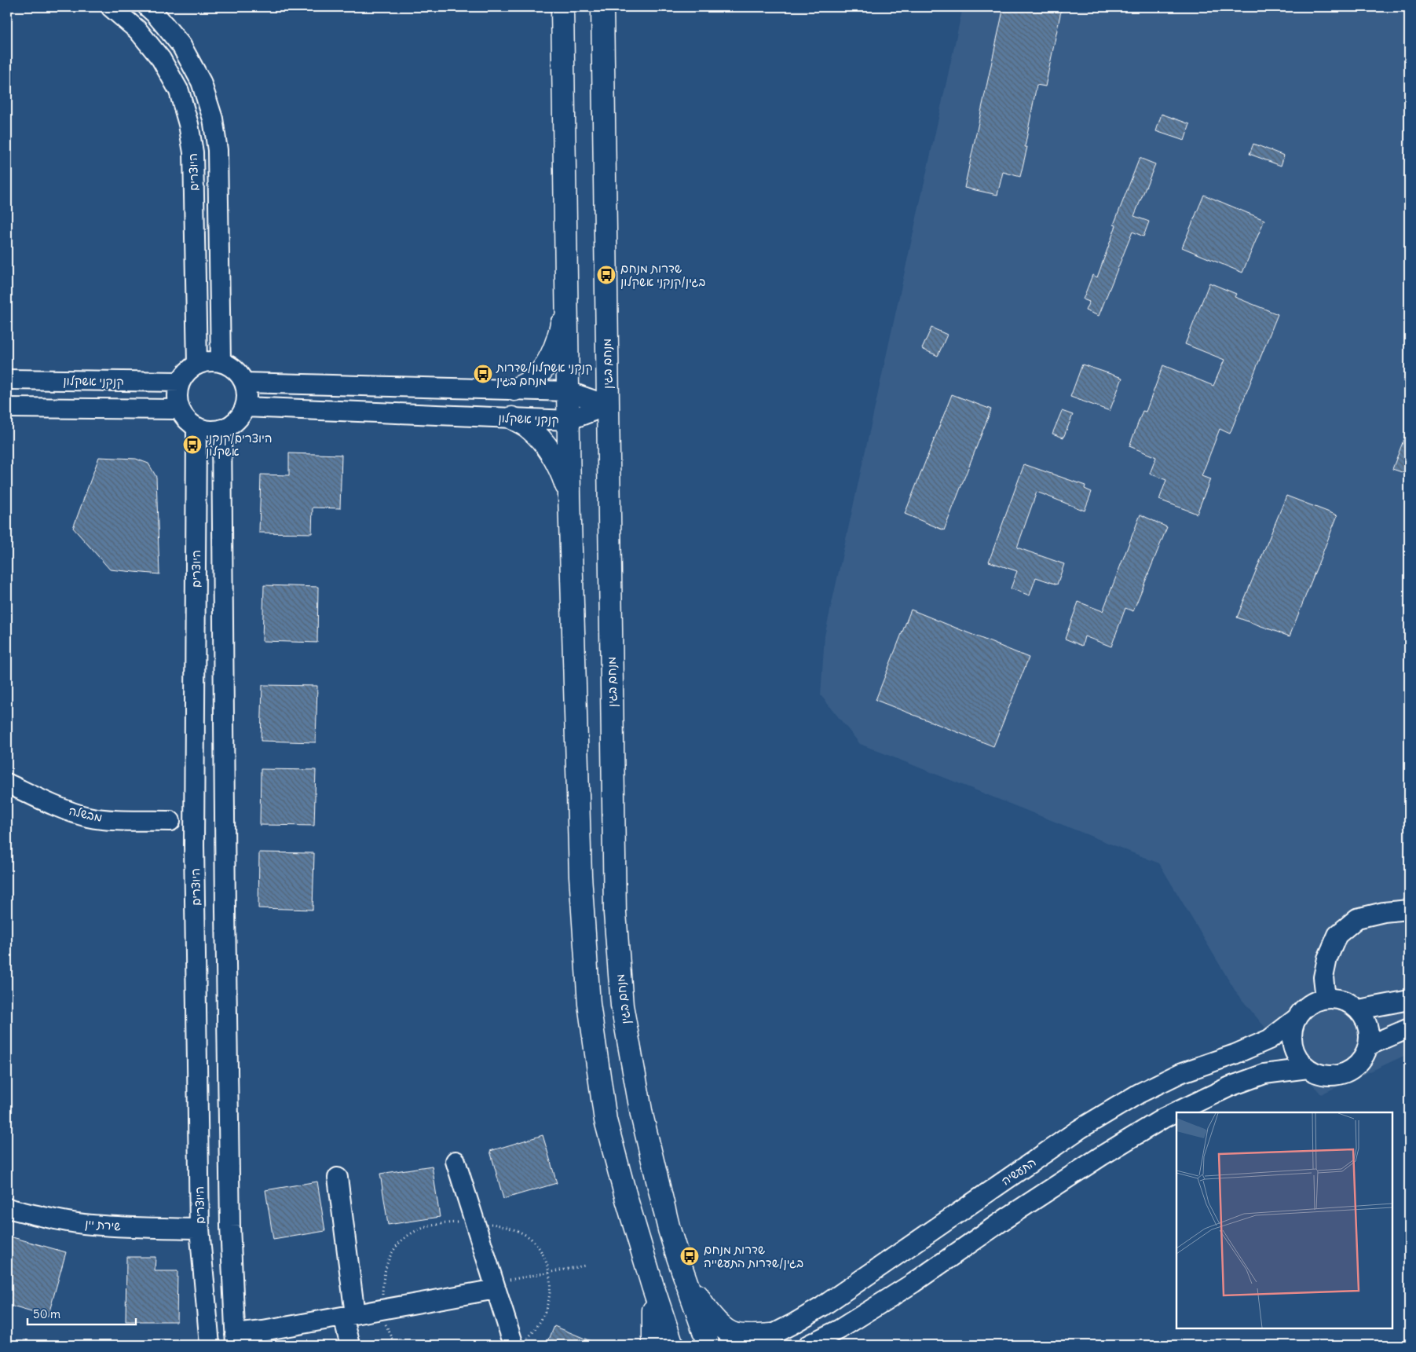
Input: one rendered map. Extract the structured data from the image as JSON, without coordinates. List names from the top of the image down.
{
  "streets": {
    "main road": ["מנחם בגין"],
    "street": [
      "היוצרים",
      "קנקני אשקלון",
      "מבשלה",
      "התעשיה",
      "שירת יין"
    ]
  },
  "crossings": [
    ["היוצרים", "קנקני אשקלון"],
    ["היוצרים", "שירת יין"],
    ["מנחם בגין", "קנקני אשקלון"]
  ],
  "places": {
    "bus stop": [
      "שדרות מנחם בגין/קנקני אשקלון",
      "קנקני אשקלון/שדרות מנחם בגין",
      "היוצרים/קנקני אשקלון",
      "שדרות מנחם בגין/שדרות התעשייה"
    ]
  },
  "scale_bar": "50 m"
}
